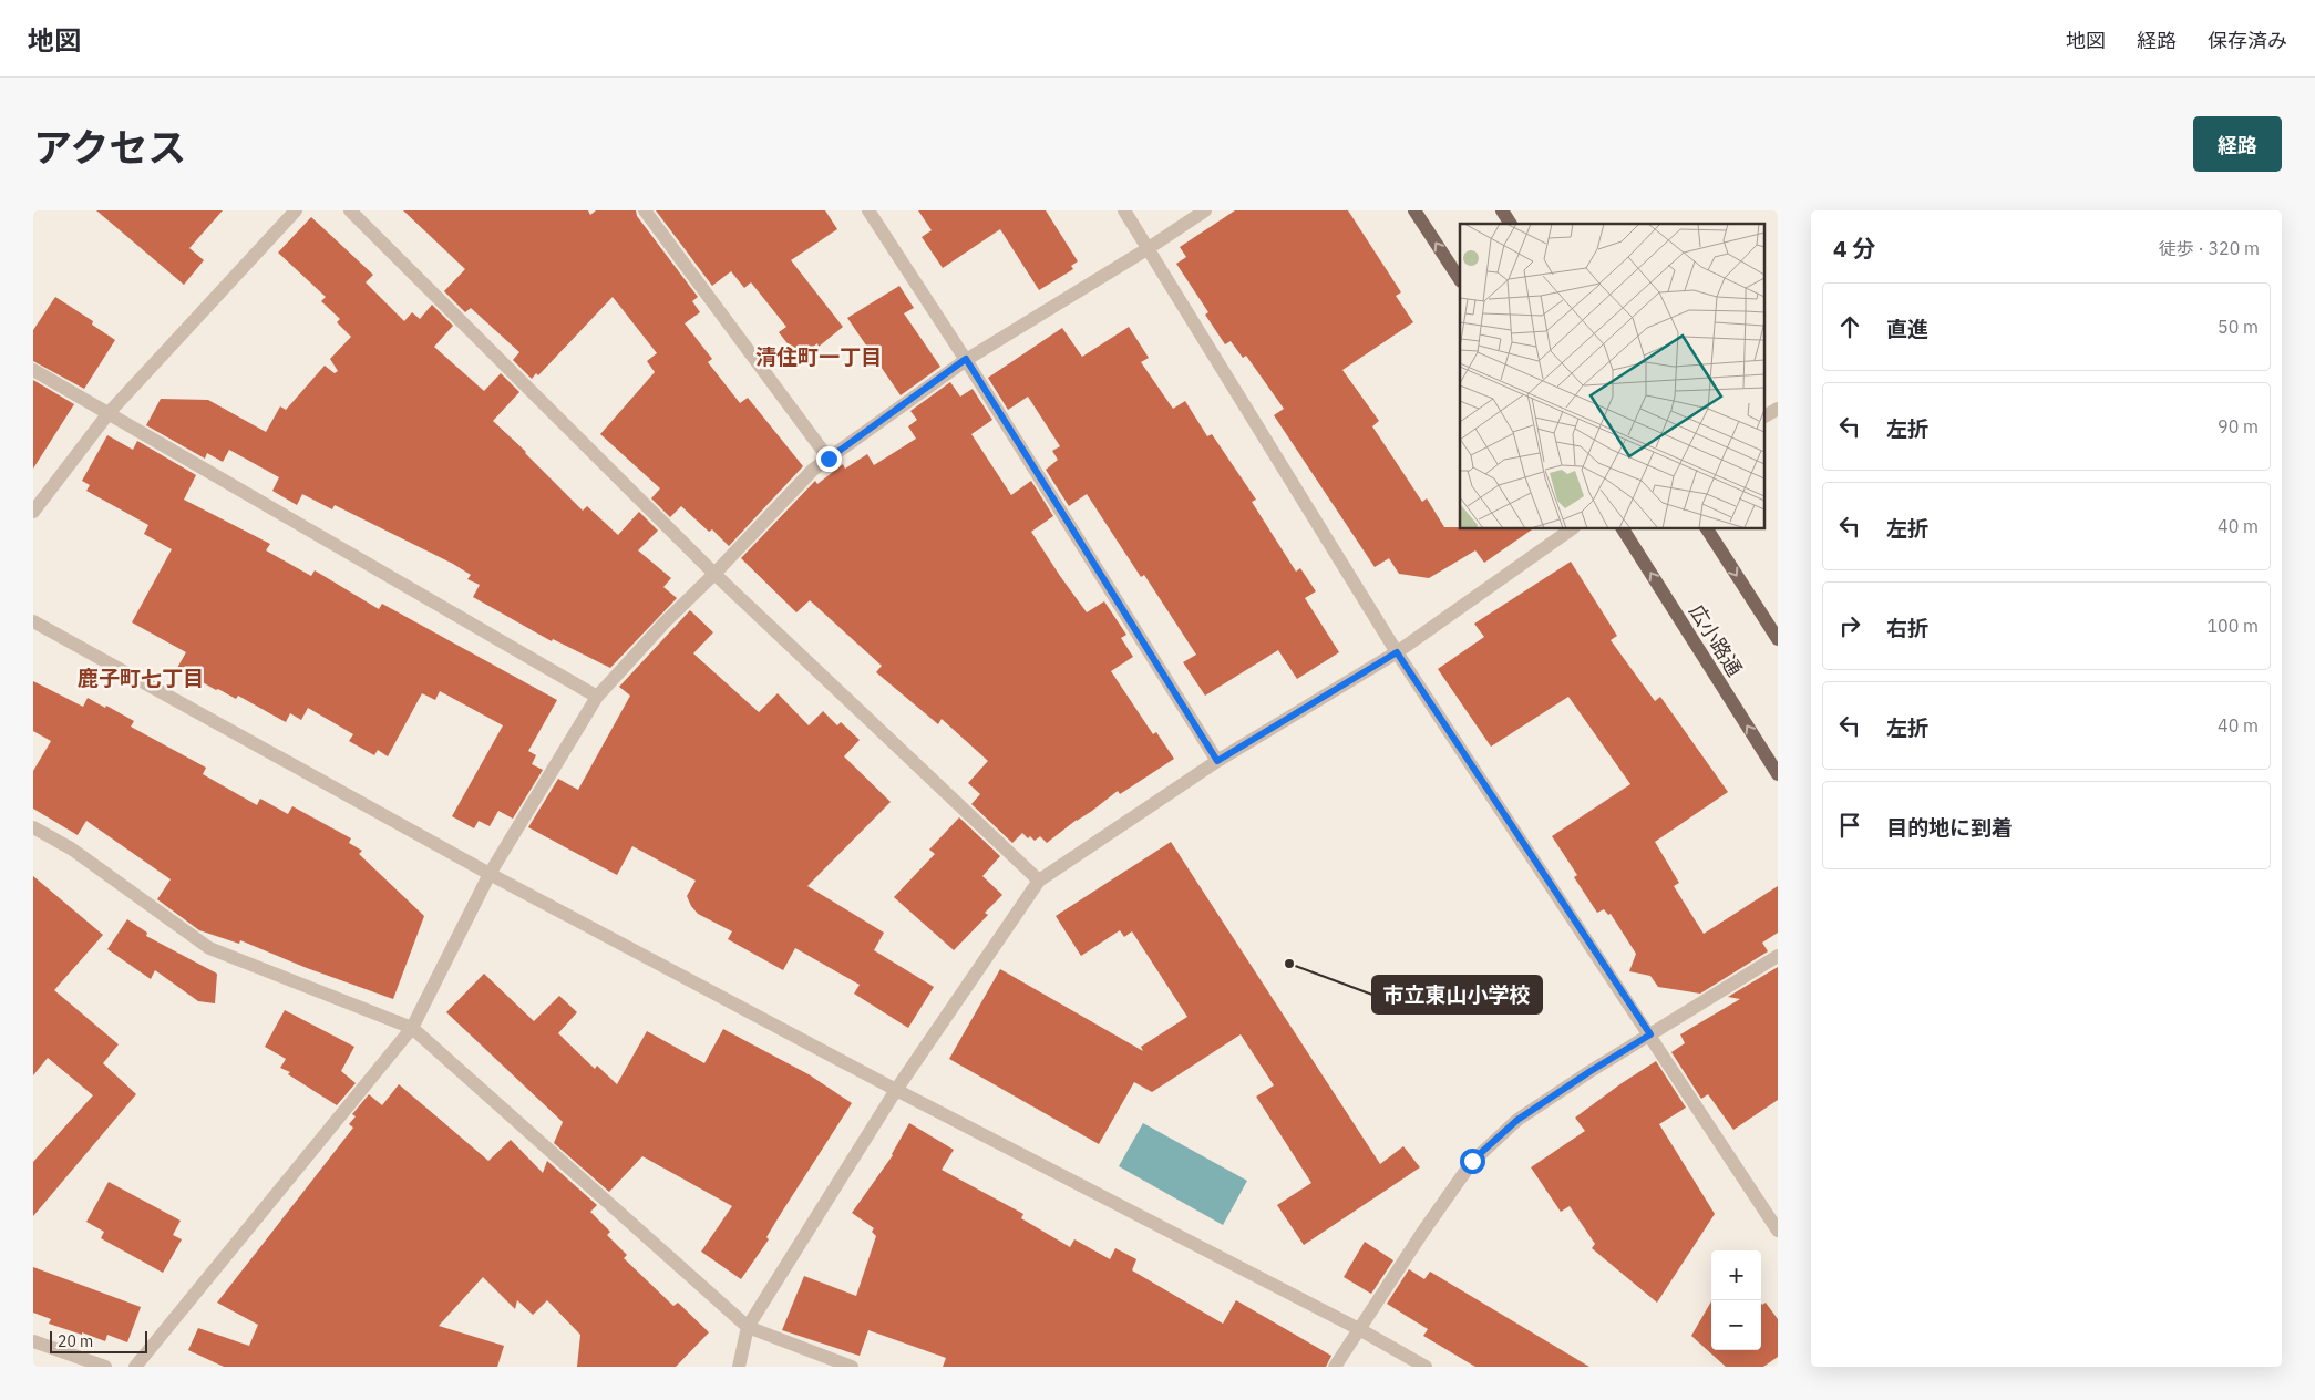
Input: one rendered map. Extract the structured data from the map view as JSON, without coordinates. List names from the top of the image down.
{
  "streets": {
    "main road": ["広小路通"]
  },
  "districts": ["清住町一丁目", "鹿子町七丁目"],
  "places": ["市立東山小学校"],
  "scale_bar": "20 m",
  "page": {
    "header": "地図",
    "nav": ["地図", "経路", "保存済み"],
    "title": "アクセス",
    "buttons": "経路",
    "heading": ["4 分", "徒歩 · 320 m"],
    "list": [
      ["直進", "50 m"],
      ["左折", "90 m"],
      ["左折", "40 m"],
      ["右折", "100 m"],
      ["左折", "40 m"],
      "目的地に到着"
    ],
    "map_buttons": ["+", "−"],
    "scale": "20 m"
  }
}
